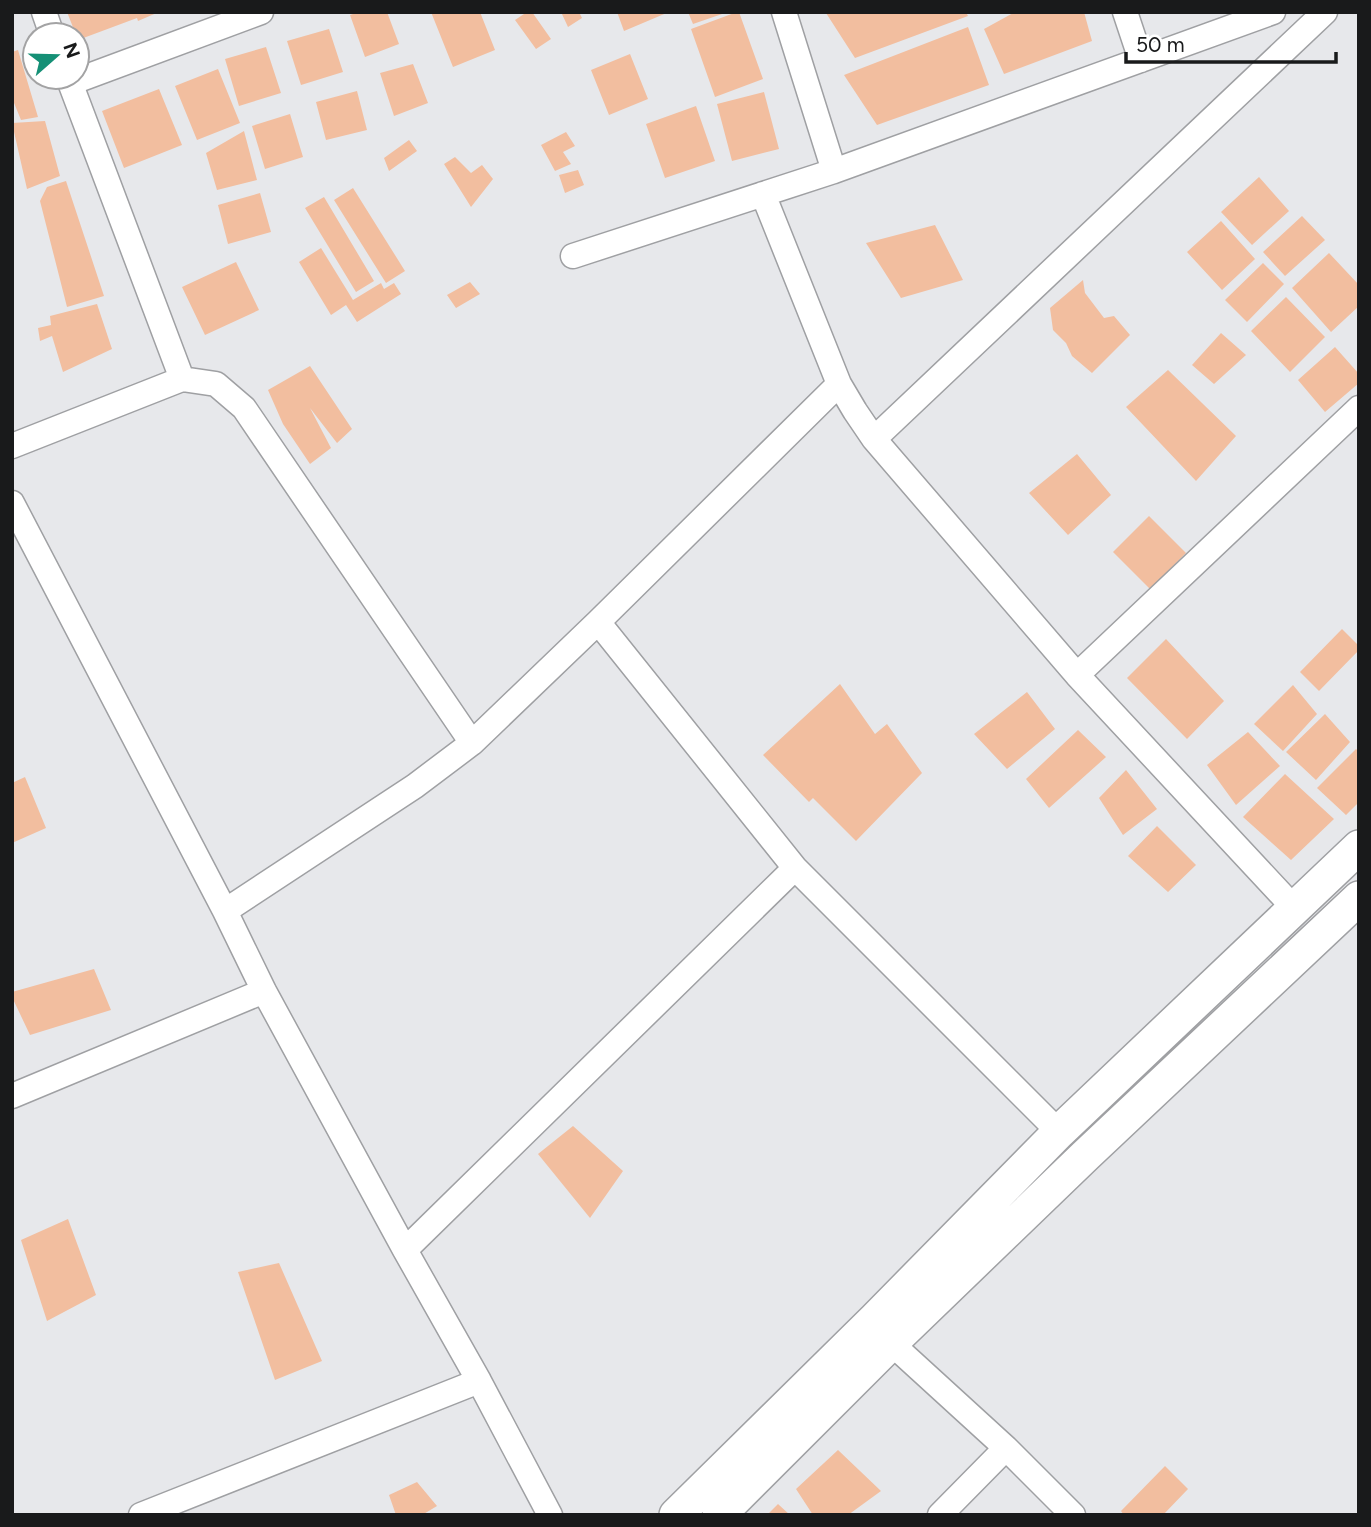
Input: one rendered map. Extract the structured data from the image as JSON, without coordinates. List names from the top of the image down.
{
  "scale_bar": "50 m",
  "north": "right"
}
